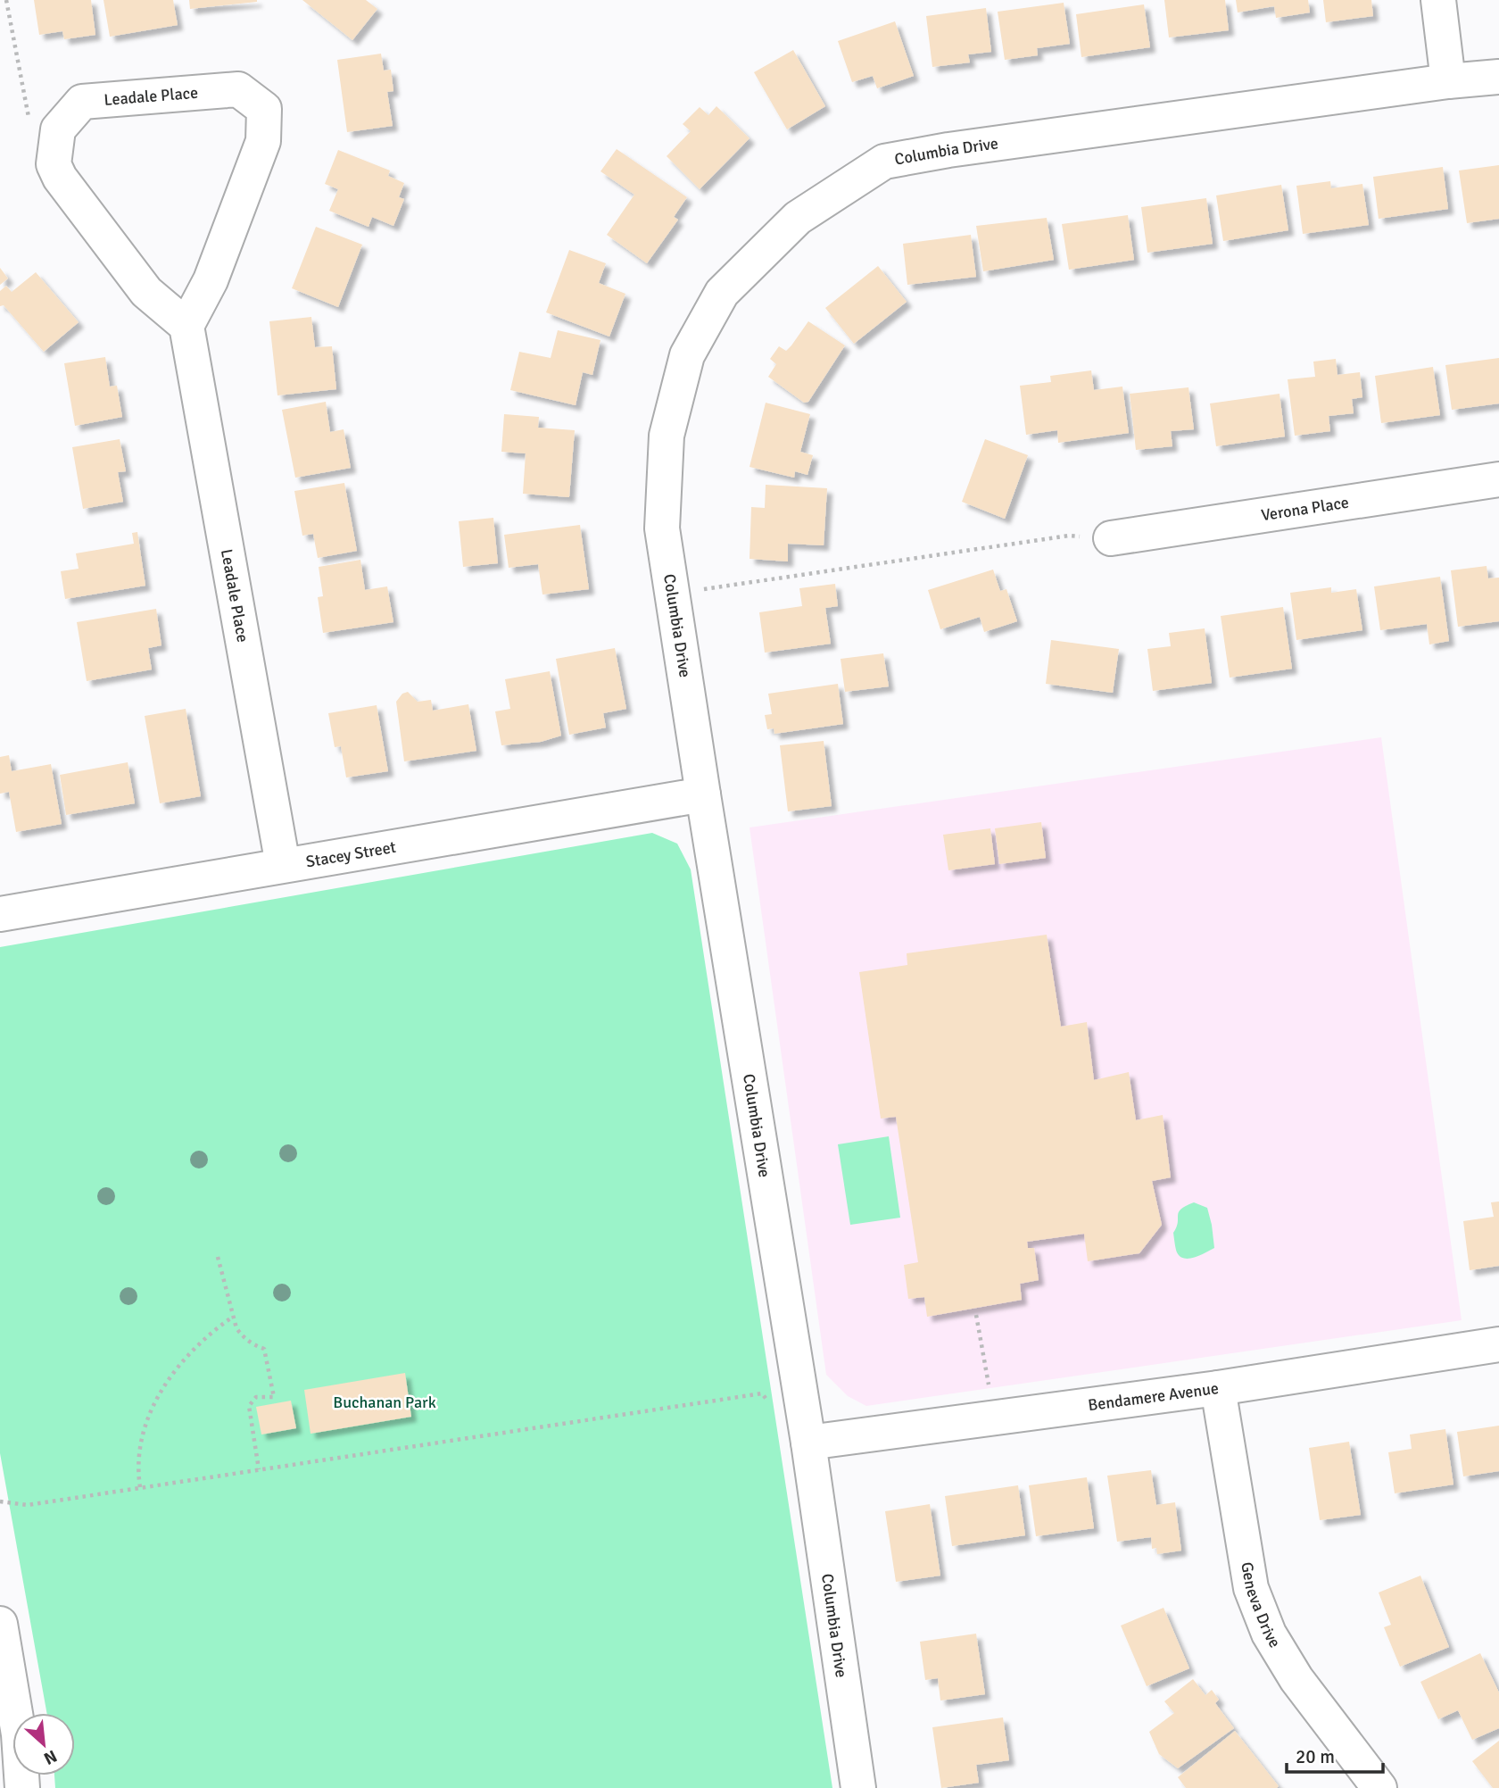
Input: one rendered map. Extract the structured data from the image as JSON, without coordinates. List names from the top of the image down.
{
  "streets": {
    "street": [
      "Leadale Place",
      "Columbia Drive",
      "Verona Place",
      "Stacey Street",
      "Bendamere Avenue",
      "Geneva Drive"
    ]
  },
  "crossings": [
    ["Leadale Place", "Stacey Street"],
    ["Columbia Drive", "Stacey Street"],
    ["Columbia Drive", "Bendamere Avenue"],
    ["Bendamere Avenue", "Geneva Drive"]
  ],
  "parks": ["Buchanan Park"],
  "scale_bar": "20 m",
  "north": "bottom right"
}
